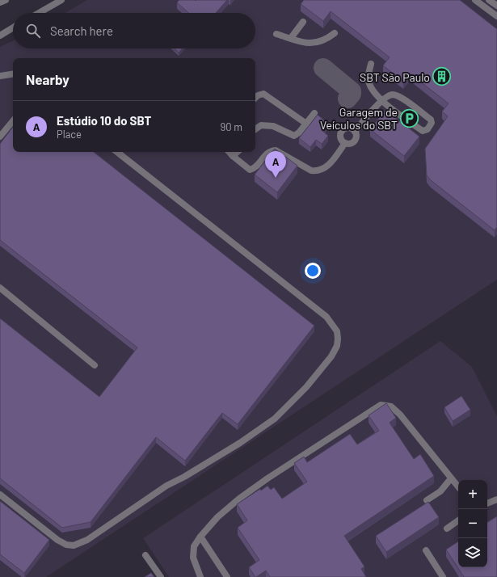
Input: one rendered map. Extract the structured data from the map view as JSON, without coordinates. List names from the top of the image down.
{
  "places": {
    "building": ["SBT São Paulo"],
    "parking": ["Garagem de Veículos do SBT"]
  },
  "page": {
    "search": "Search here",
    "heading": "Nearby",
    "list": [
      {
        "mark": "A",
        "name": "Estúdio 10 do SBT",
        "note": "Place",
        "value": "90 m"
      }
    ],
    "pins": "A",
    "map_buttons": ["+", "−"]
  }
}
